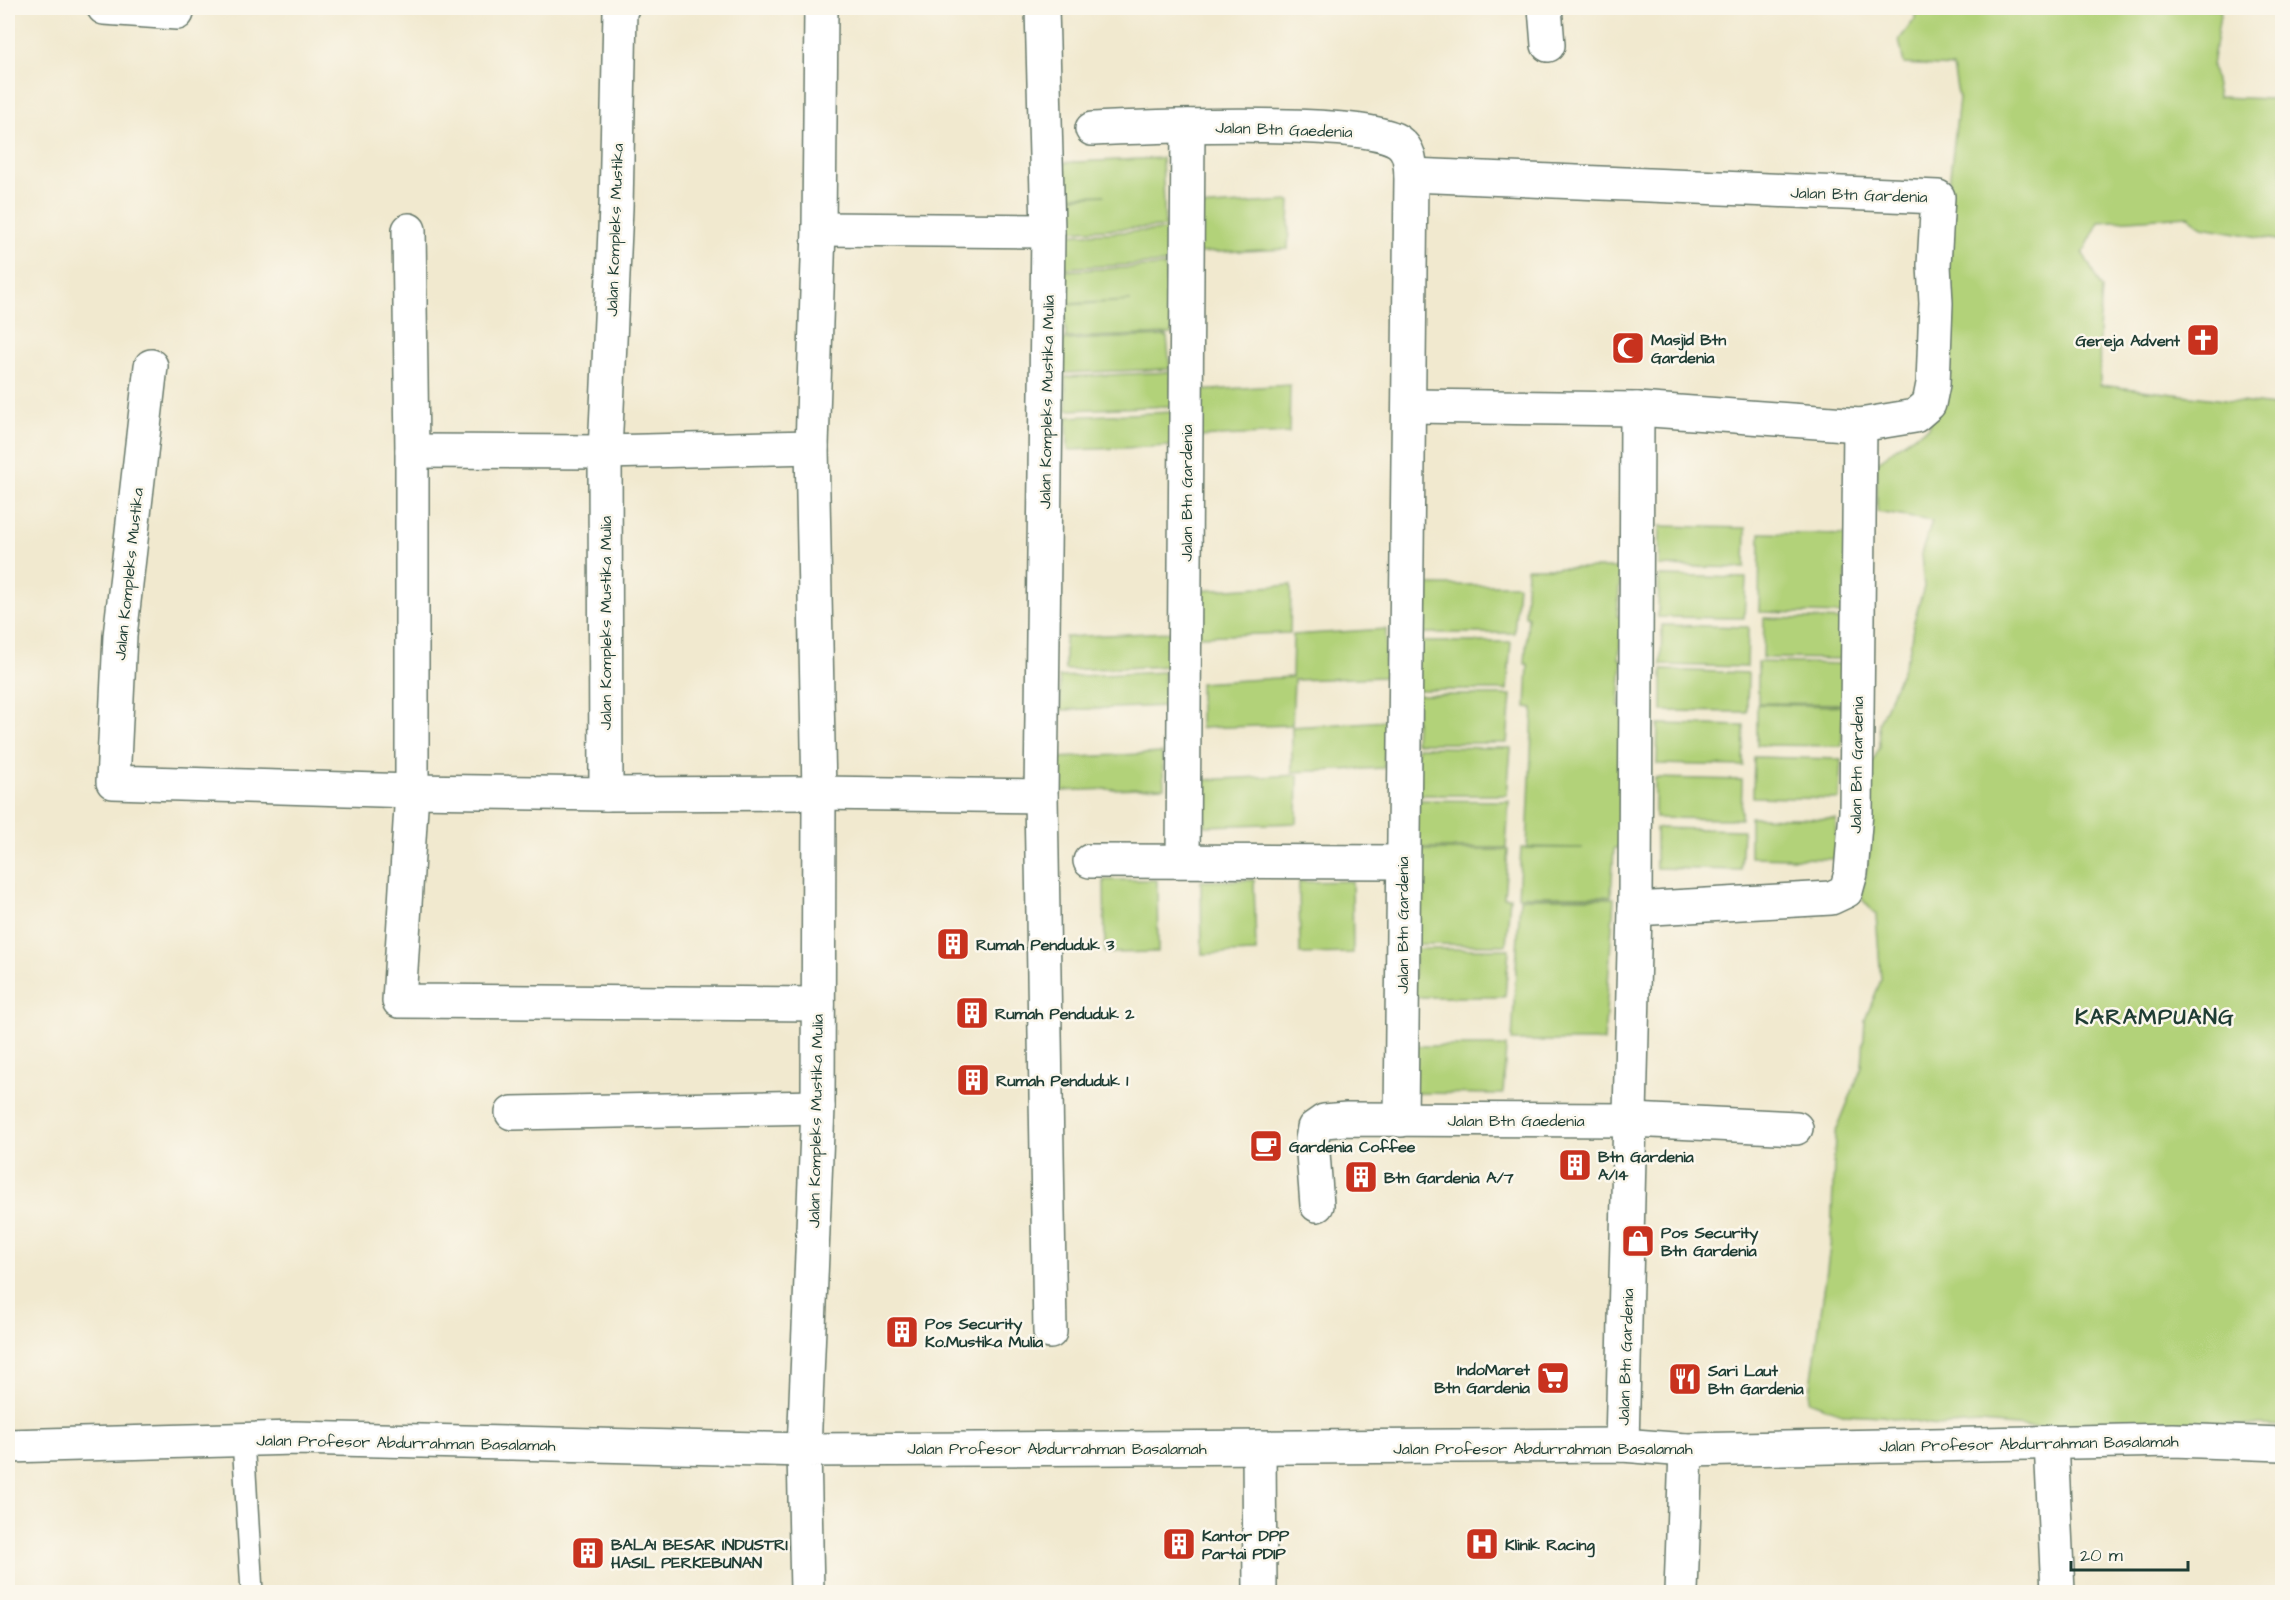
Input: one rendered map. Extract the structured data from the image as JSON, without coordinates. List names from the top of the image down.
{
  "streets": {
    "street": [
      "Jalan Btn Gaedenia",
      "Jalan Btn Gardenia",
      "Jalan Kompleks Mustika",
      "Jalan Kompleks Mustika Mulia",
      "Jalan Profesor Abdurrahman Basalamah"
    ]
  },
  "crossings": [
    ["Jalan Btn Gaedenia", "Jalan Btn Gardenia"],
    ["Jalan Btn Gardenia", "Jalan Profesor Abdurrahman Basalamah"],
    ["Jalan Kompleks Mustika", "Jalan Kompleks Mustika Mulia"],
    ["Jalan Kompleks Mustika Mulia", "Jalan Profesor Abdurrahman Basalamah"]
  ],
  "districts": ["KARAMPUANG"],
  "places": {
    "church": ["Gereja Advent"],
    "mosque": ["Masjid Btn Gardenia"],
    "building": [
      "Rumah Penduduk 3",
      "Rumah Penduduk 2",
      "Rumah Penduduk 1",
      "Btn Gardenia A/14",
      "Btn Gardenia A/7",
      "Pos Security Ko.Mustika Mulia",
      "Kantor DPP Partai PDIP",
      "BALAI BESAR INDUSTRI HASIL PERKEBUNAN"
    ],
    "cafe": ["Gardenia Coffee"],
    "shop": ["Pos Security Btn Gardenia"],
    "supermarket": ["IndoMaret Btn Gardenia"],
    "restaurant": ["Sari Laut Btn Gardenia"],
    "hospital": ["Klinik Racing"]
  },
  "scale_bar": "20 m"
}
